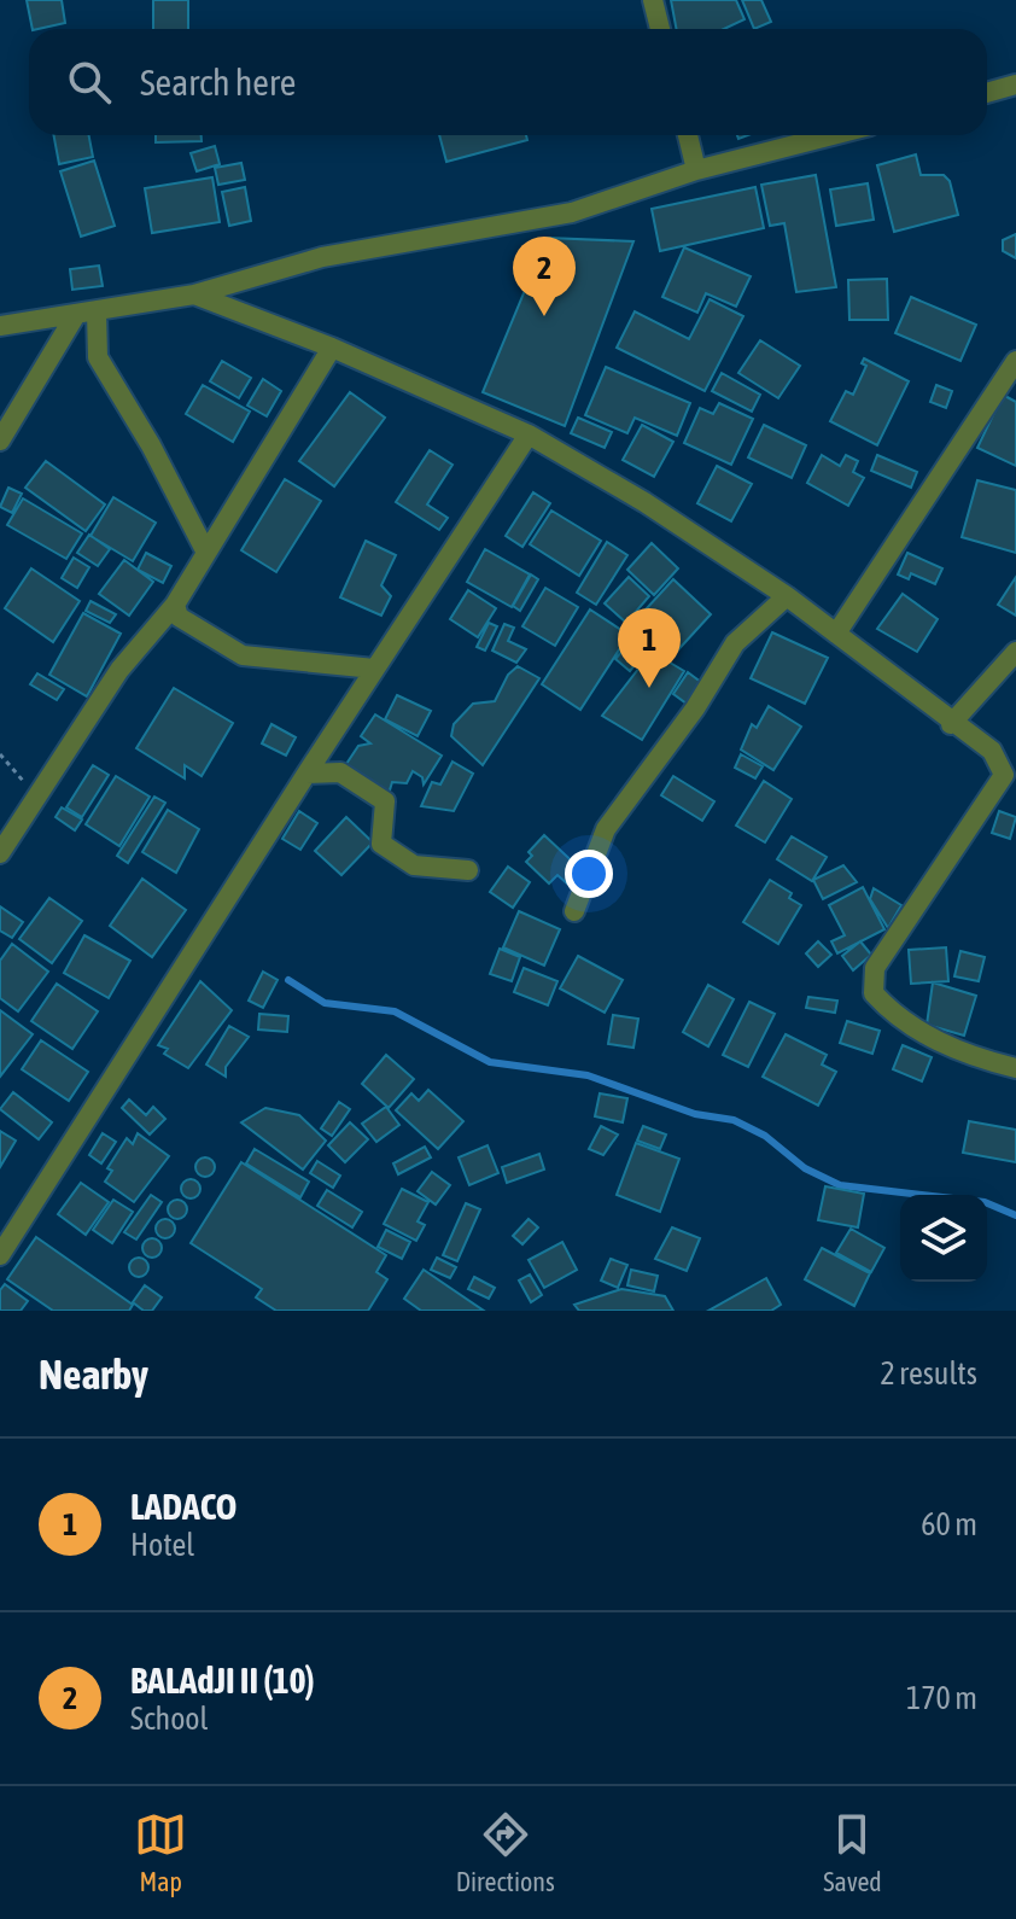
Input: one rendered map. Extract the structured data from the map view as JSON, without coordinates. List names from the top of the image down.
{
  "page": {
    "search": "Search here",
    "pins": ["2", "1"],
    "heading": ["Nearby", "2 results"],
    "list": [
      {
        "mark": "1",
        "name": "LADACO",
        "note": "Hotel",
        "value": "60 m"
      },
      {
        "mark": "2",
        "name": "BALAdJI II (10)",
        "note": "School",
        "value": "170 m"
      }
    ],
    "nav": ["Map", "Directions", "Saved"]
  }
}
